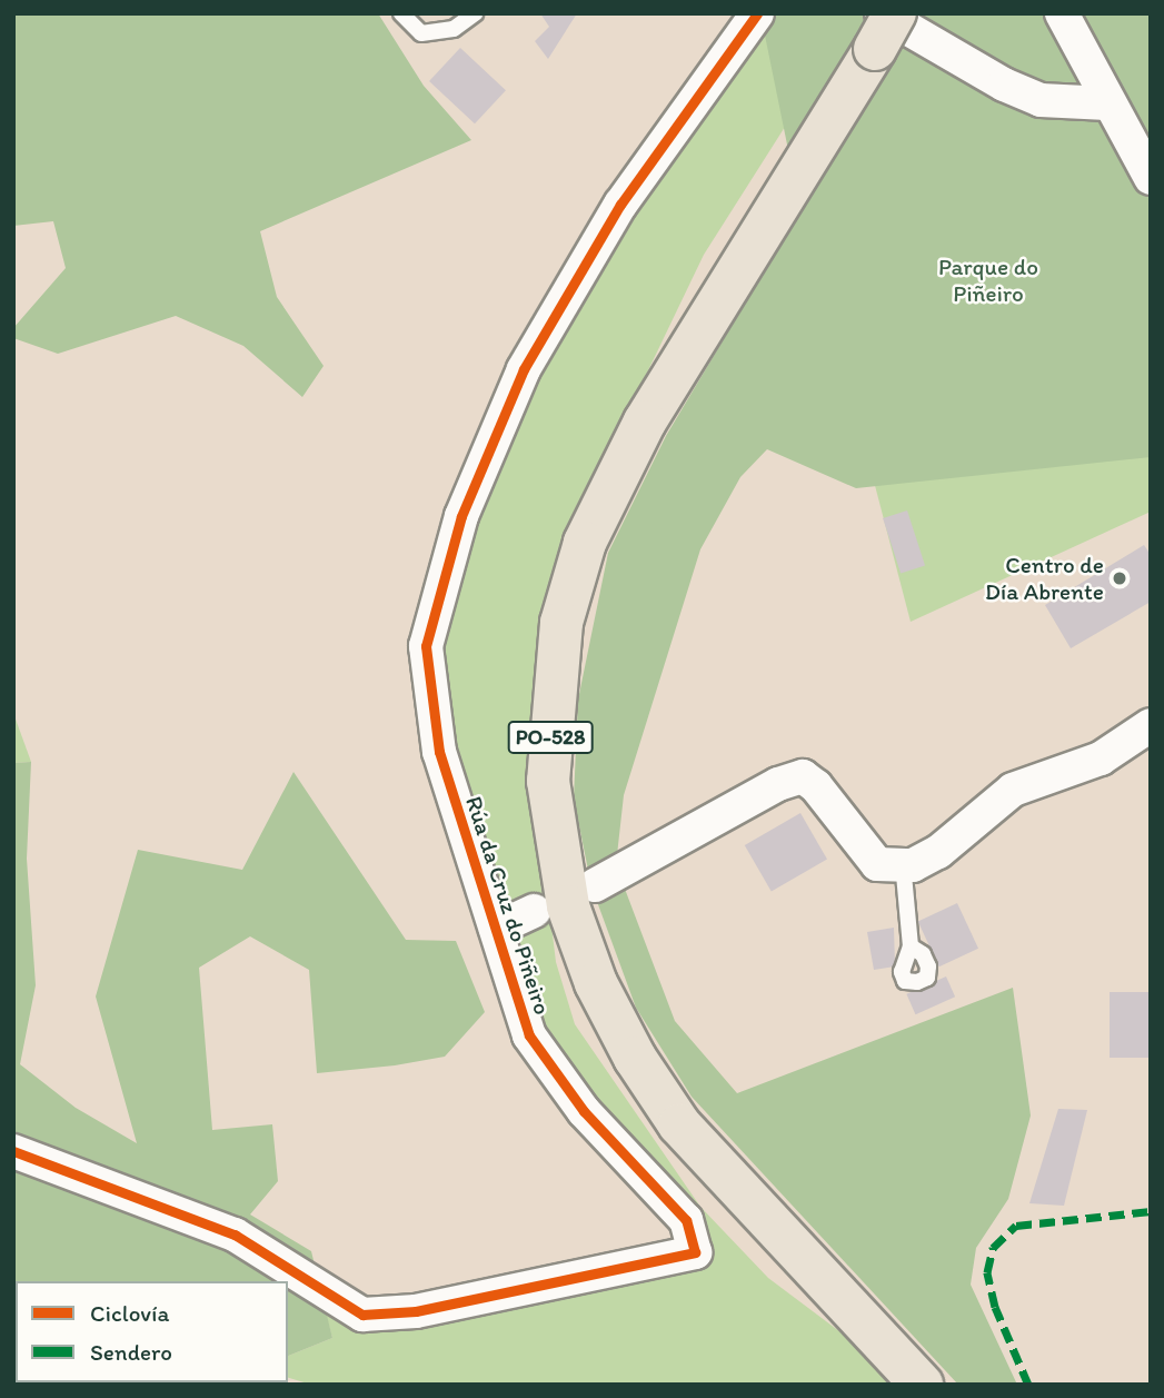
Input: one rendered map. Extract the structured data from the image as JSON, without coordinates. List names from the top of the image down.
{
  "streets": {
    "main road": ["PO-528"],
    "street": ["Rúa da Cruz do Piñeiro"]
  },
  "parks": ["Parque do Piñeiro"],
  "places": ["Centro de Día Abrente"],
  "legend": ["Ciclovía", "Sendero"]
}
